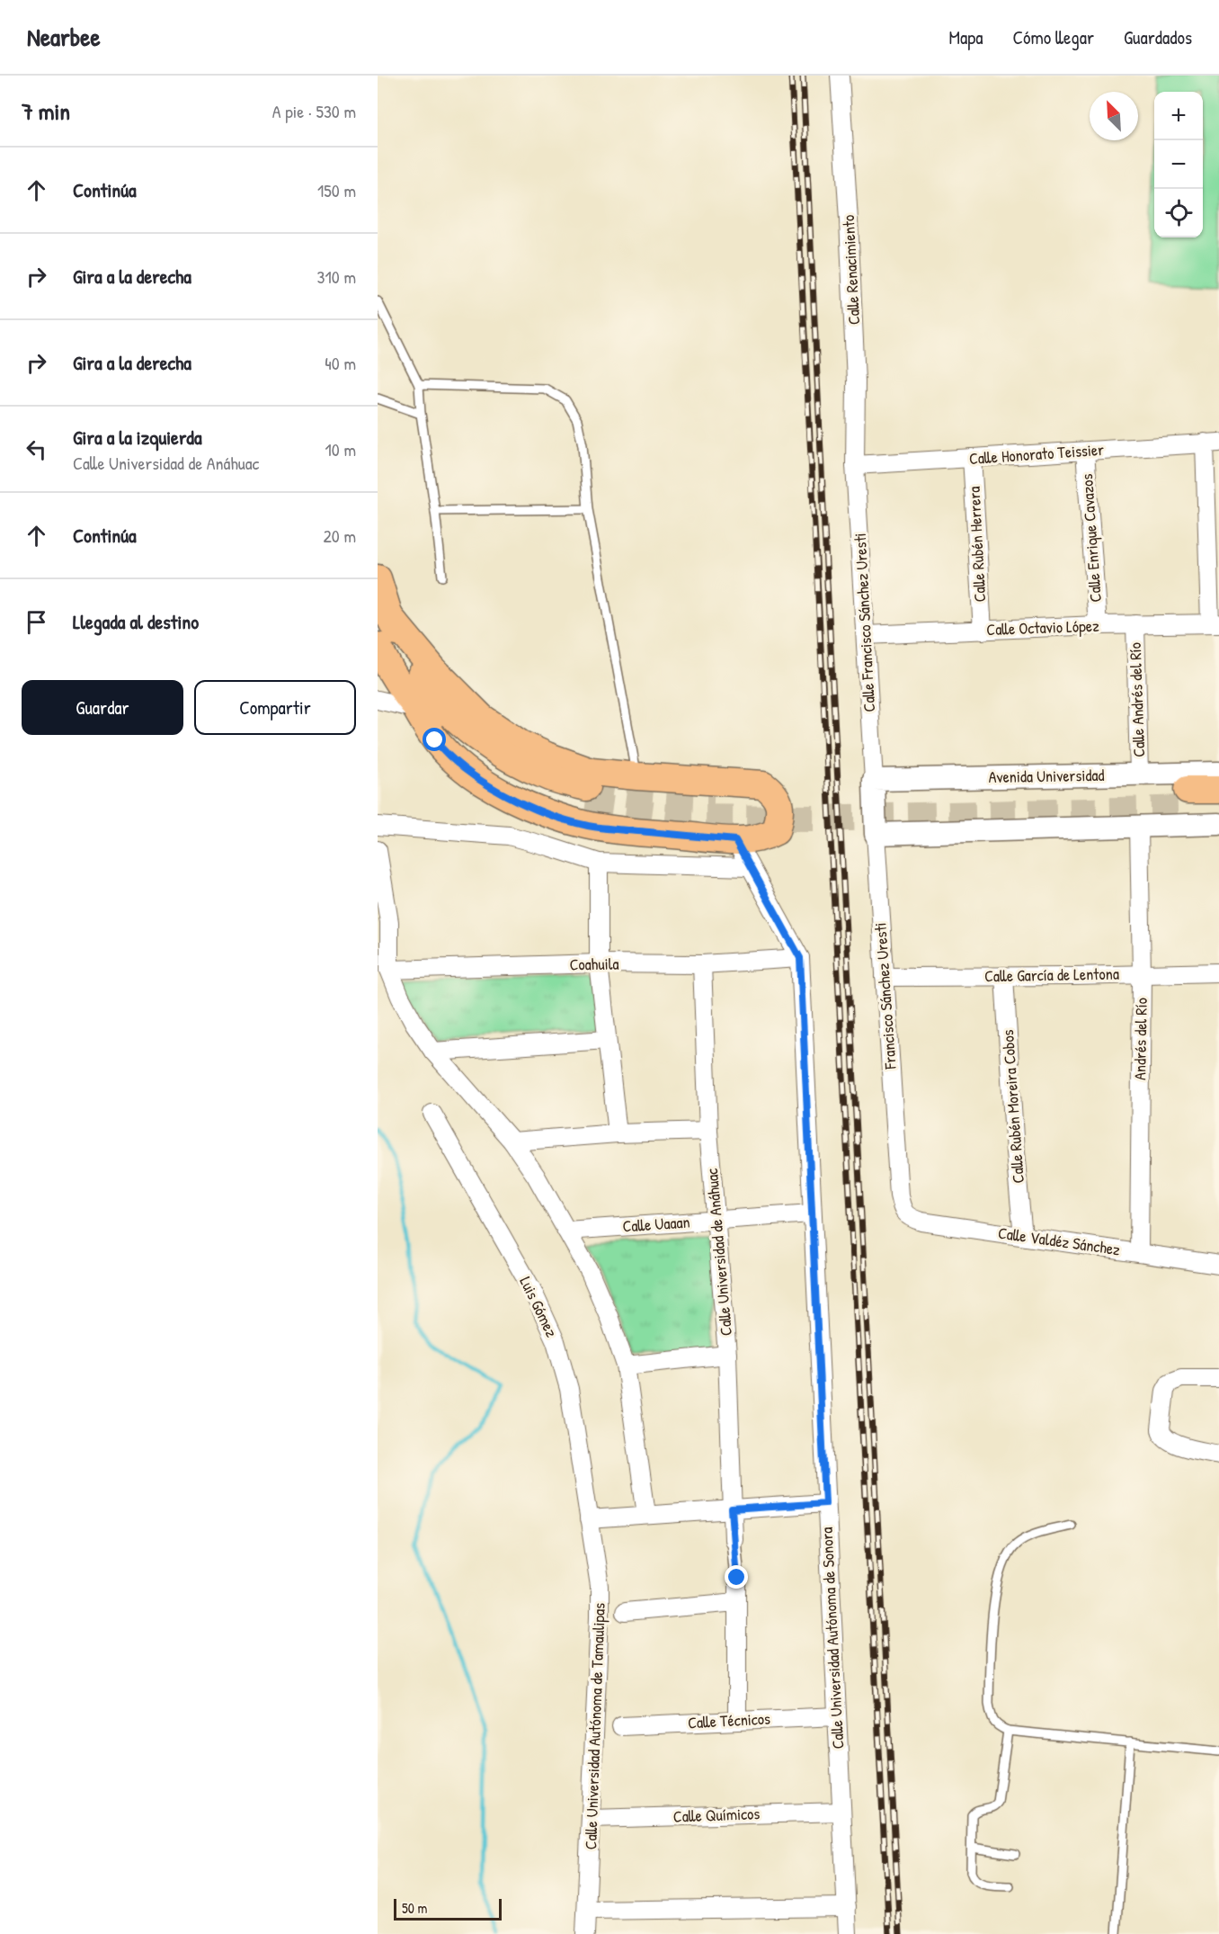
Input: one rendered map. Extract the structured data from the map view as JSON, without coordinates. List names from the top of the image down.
{
  "streets": {
    "street": [
      "Calle Renacimiento",
      "Calle Honorato Teissier",
      "Calle Enrique Cavazos",
      "Calle Rubén Herrera",
      "Calle Francisco Sánchez Uresti",
      "Calle Octavio López",
      "Calle Andrés del Río",
      "Avenida Universidad",
      "Coahuila",
      "Calle García de Lentona",
      "Francisco Sánchez Uresti",
      "Andrés del Río",
      "Calle Rubén Moreira Cobos",
      "Calle Uaaan",
      "Calle Valdéz Sánchez",
      "Calle Universidad de Anáhuac",
      "Luis Gómez",
      "Calle Universidad Autónoma de Sonora",
      "Calle Técnicos",
      "Calle Universidad Autónoma de Tamaulipas",
      "Calle Químicos"
    ]
  },
  "crossings": [
    ["Calle Renacimiento", "Calle Honorato Teissier"],
    ["Calle Renacimiento", "Calle Francisco Sánchez Uresti"],
    ["Calle Honorato Teissier", "Calle Enrique Cavazos"],
    ["Calle Honorato Teissier", "Calle Rubén Herrera"],
    ["Calle Honorato Teissier", "Calle Francisco Sánchez Uresti"],
    ["Calle Enrique Cavazos", "Calle Octavio López"],
    ["Calle Rubén Herrera", "Calle Octavio López"],
    ["Calle Francisco Sánchez Uresti", "Calle Octavio López"],
    ["Calle Francisco Sánchez Uresti", "Avenida Universidad"],
    ["Calle Francisco Sánchez Uresti", "Francisco Sánchez Uresti"],
    ["Calle Octavio López", "Calle Andrés del Río"],
    ["Calle Andrés del Río", "Avenida Universidad"],
    ["Avenida Universidad", "Francisco Sánchez Uresti"],
    ["Coahuila", "Calle Universidad de Anáhuac"],
    ["Coahuila", "Calle Universidad Autónoma de Sonora"],
    ["Calle García de Lentona", "Francisco Sánchez Uresti"],
    ["Calle García de Lentona", "Andrés del Río"],
    ["Calle García de Lentona", "Calle Rubén Moreira Cobos"],
    ["Francisco Sánchez Uresti", "Calle Valdéz Sánchez"],
    ["Andrés del Río", "Calle Valdéz Sánchez"],
    ["Calle Rubén Moreira Cobos", "Calle Valdéz Sánchez"],
    ["Calle Uaaan", "Calle Universidad de Anáhuac"],
    ["Calle Uaaan", "Calle Universidad Autónoma de Sonora"],
    ["Luis Gómez", "Calle Universidad Autónoma de Tamaulipas"],
    ["Calle Universidad Autónoma de Sonora", "Calle Técnicos"],
    ["Calle Universidad Autónoma de Sonora", "Calle Químicos"],
    ["Calle Universidad Autónoma de Tamaulipas", "Calle Químicos"]
  ],
  "scale_bar": "50 m",
  "north": "top left",
  "page": {
    "header": "Nearbee",
    "nav": ["Mapa", "Cómo llegar", "Guardados"],
    "heading": ["7 min", "A pie · 530 m"],
    "map_buttons": ["+", "−"],
    "list": [
      ["Continúa", "150 m"],
      ["Gira a la derecha", "310 m"],
      ["Gira a la derecha", "40 m"],
      ["Gira a la izquierda", "Calle Universidad de Anáhuac", "10 m"],
      ["Continúa", "20 m"],
      "Llegada al destino"
    ],
    "buttons": ["Guardar", "Compartir"],
    "scale": "50 m"
  }
}
